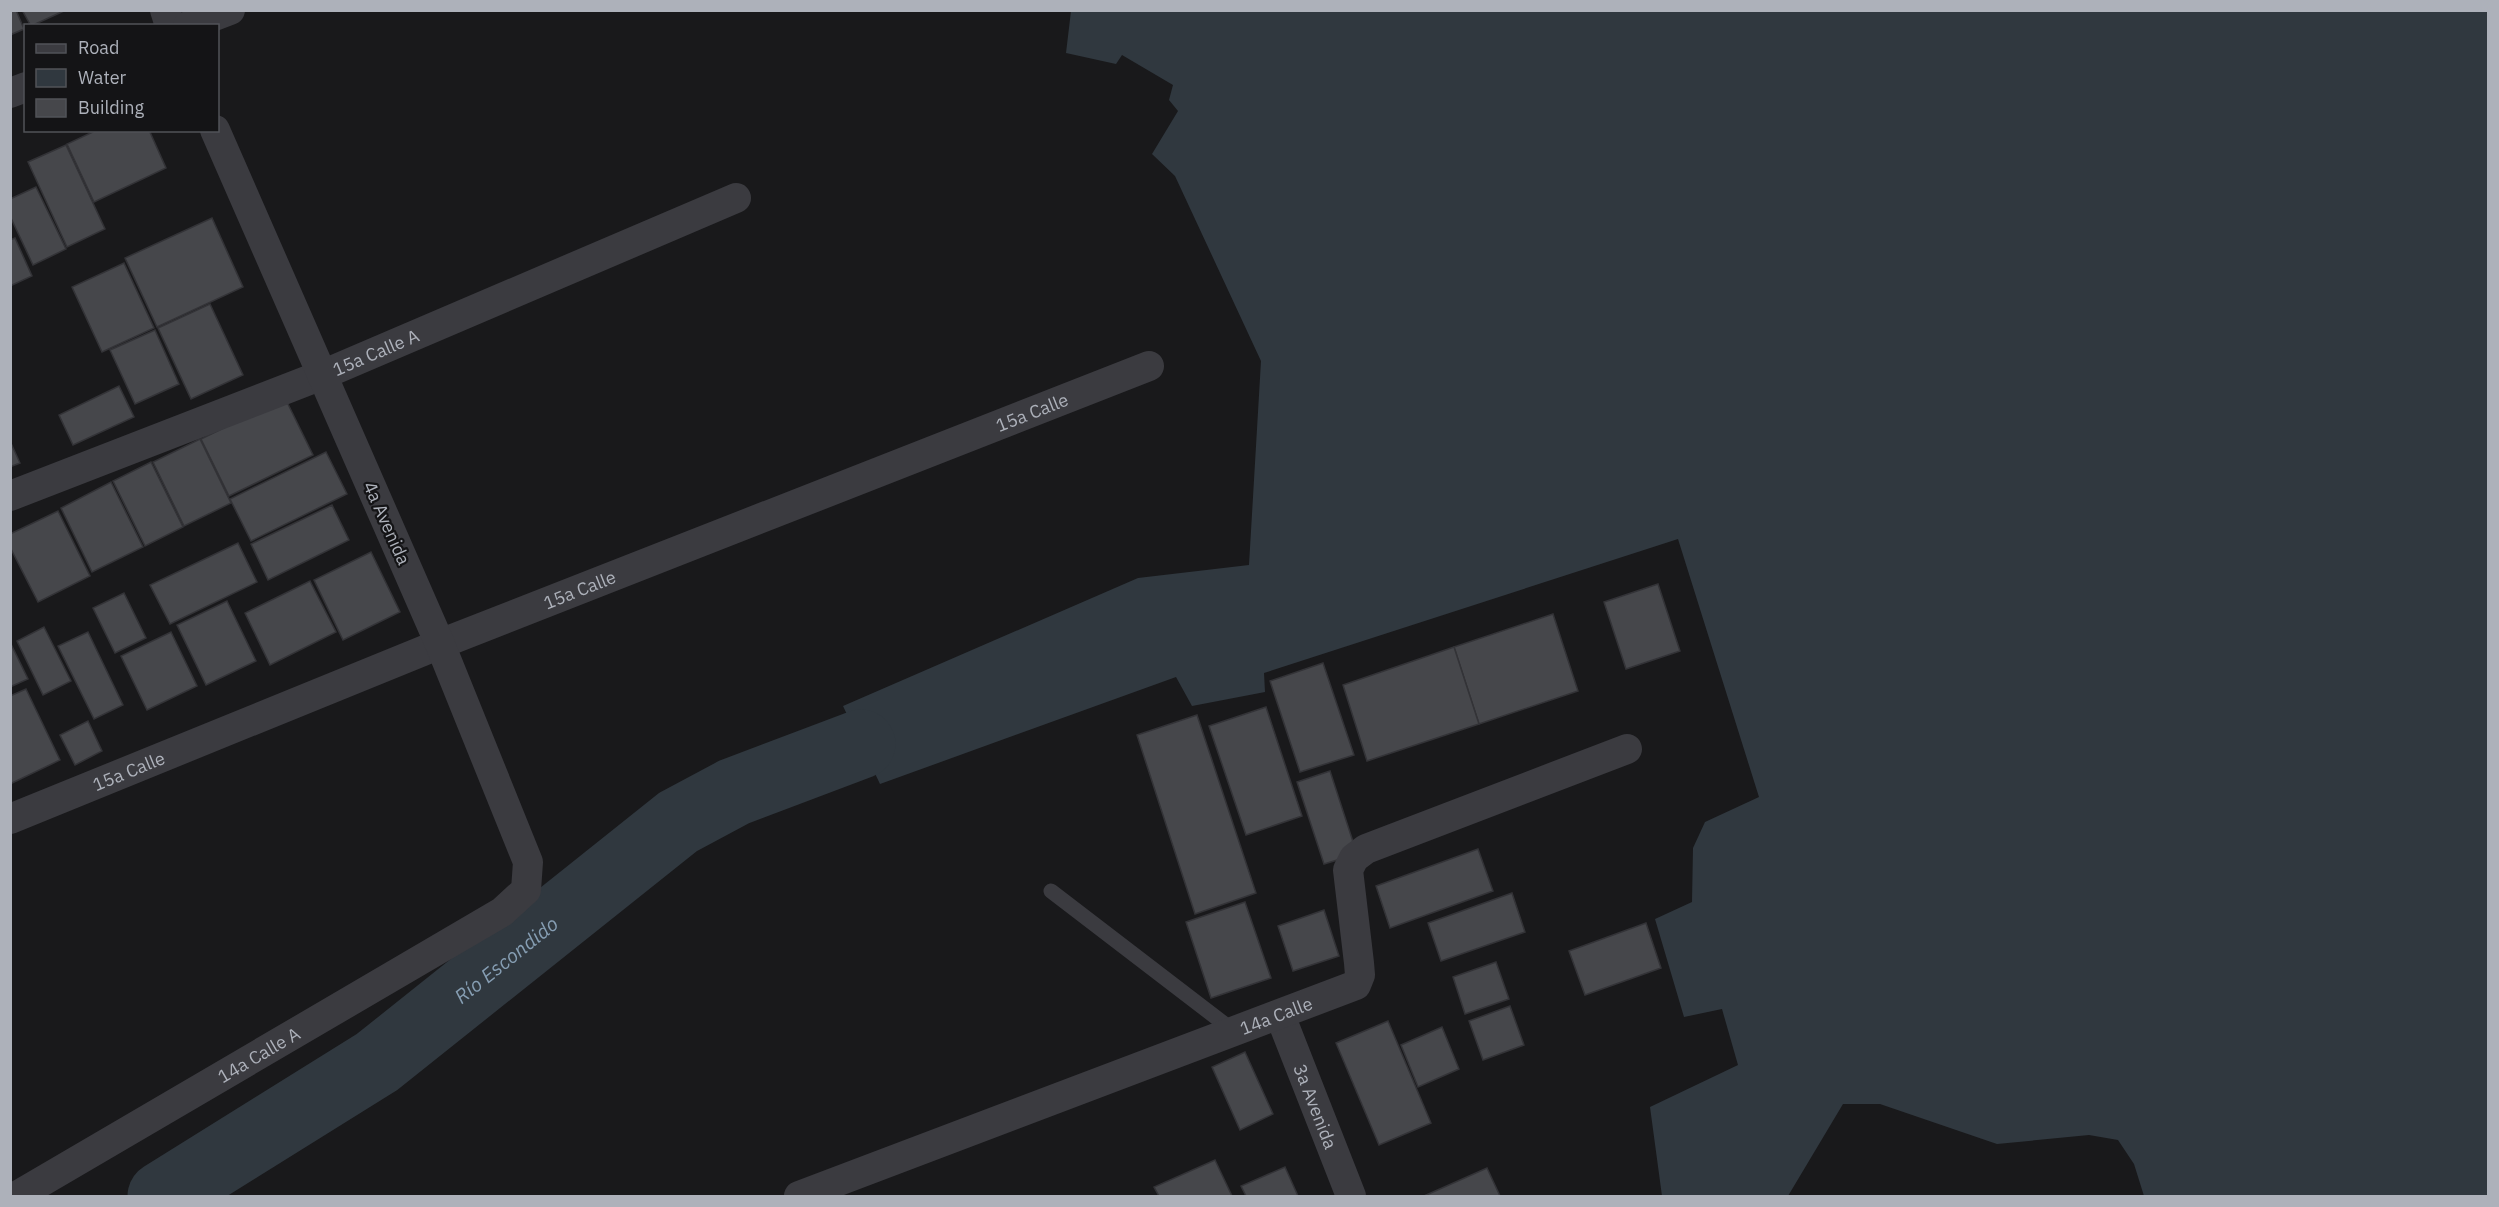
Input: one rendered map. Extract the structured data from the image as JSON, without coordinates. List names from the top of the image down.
{
  "streets": {
    "street": [
      "15a Calle A",
      "15a Calle",
      "4a Avenida",
      "14a Calle",
      "14a Calle A",
      "3a Avenida"
    ]
  },
  "crossings": [
    ["15a Calle A", "4a Avenida"],
    ["15a Calle", "4a Avenida"],
    ["4a Avenida", "14a Calle A"],
    ["14a Calle", "3a Avenida"]
  ],
  "water": ["Río Escondido"],
  "legend": ["Road", "Water", "Building"]
}
